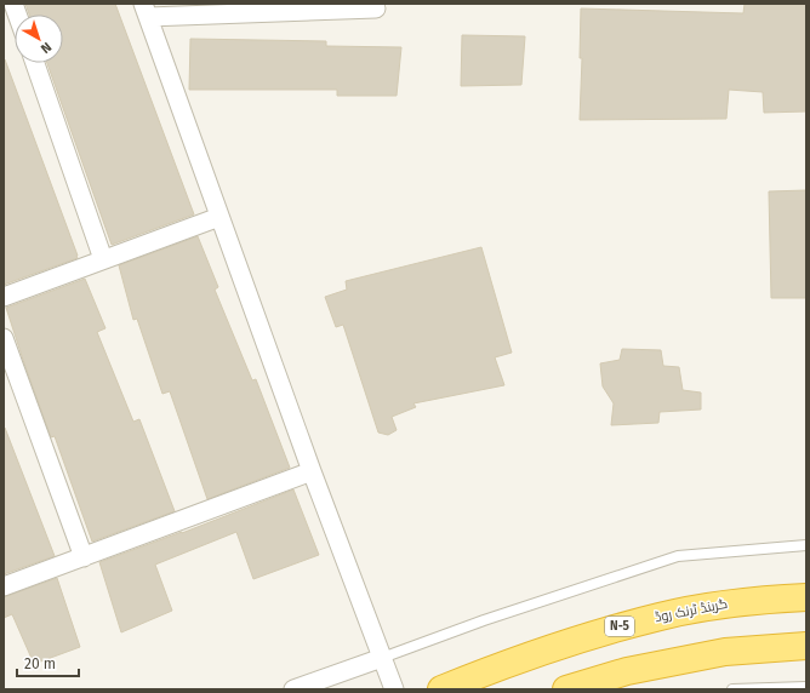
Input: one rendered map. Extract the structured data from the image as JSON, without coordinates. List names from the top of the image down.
{
  "streets": {
    "highway": ["گرینڈ ٹرنک روڈ", "N-5"]
  },
  "scale_bar": "20 m",
  "north": "bottom right"
}
